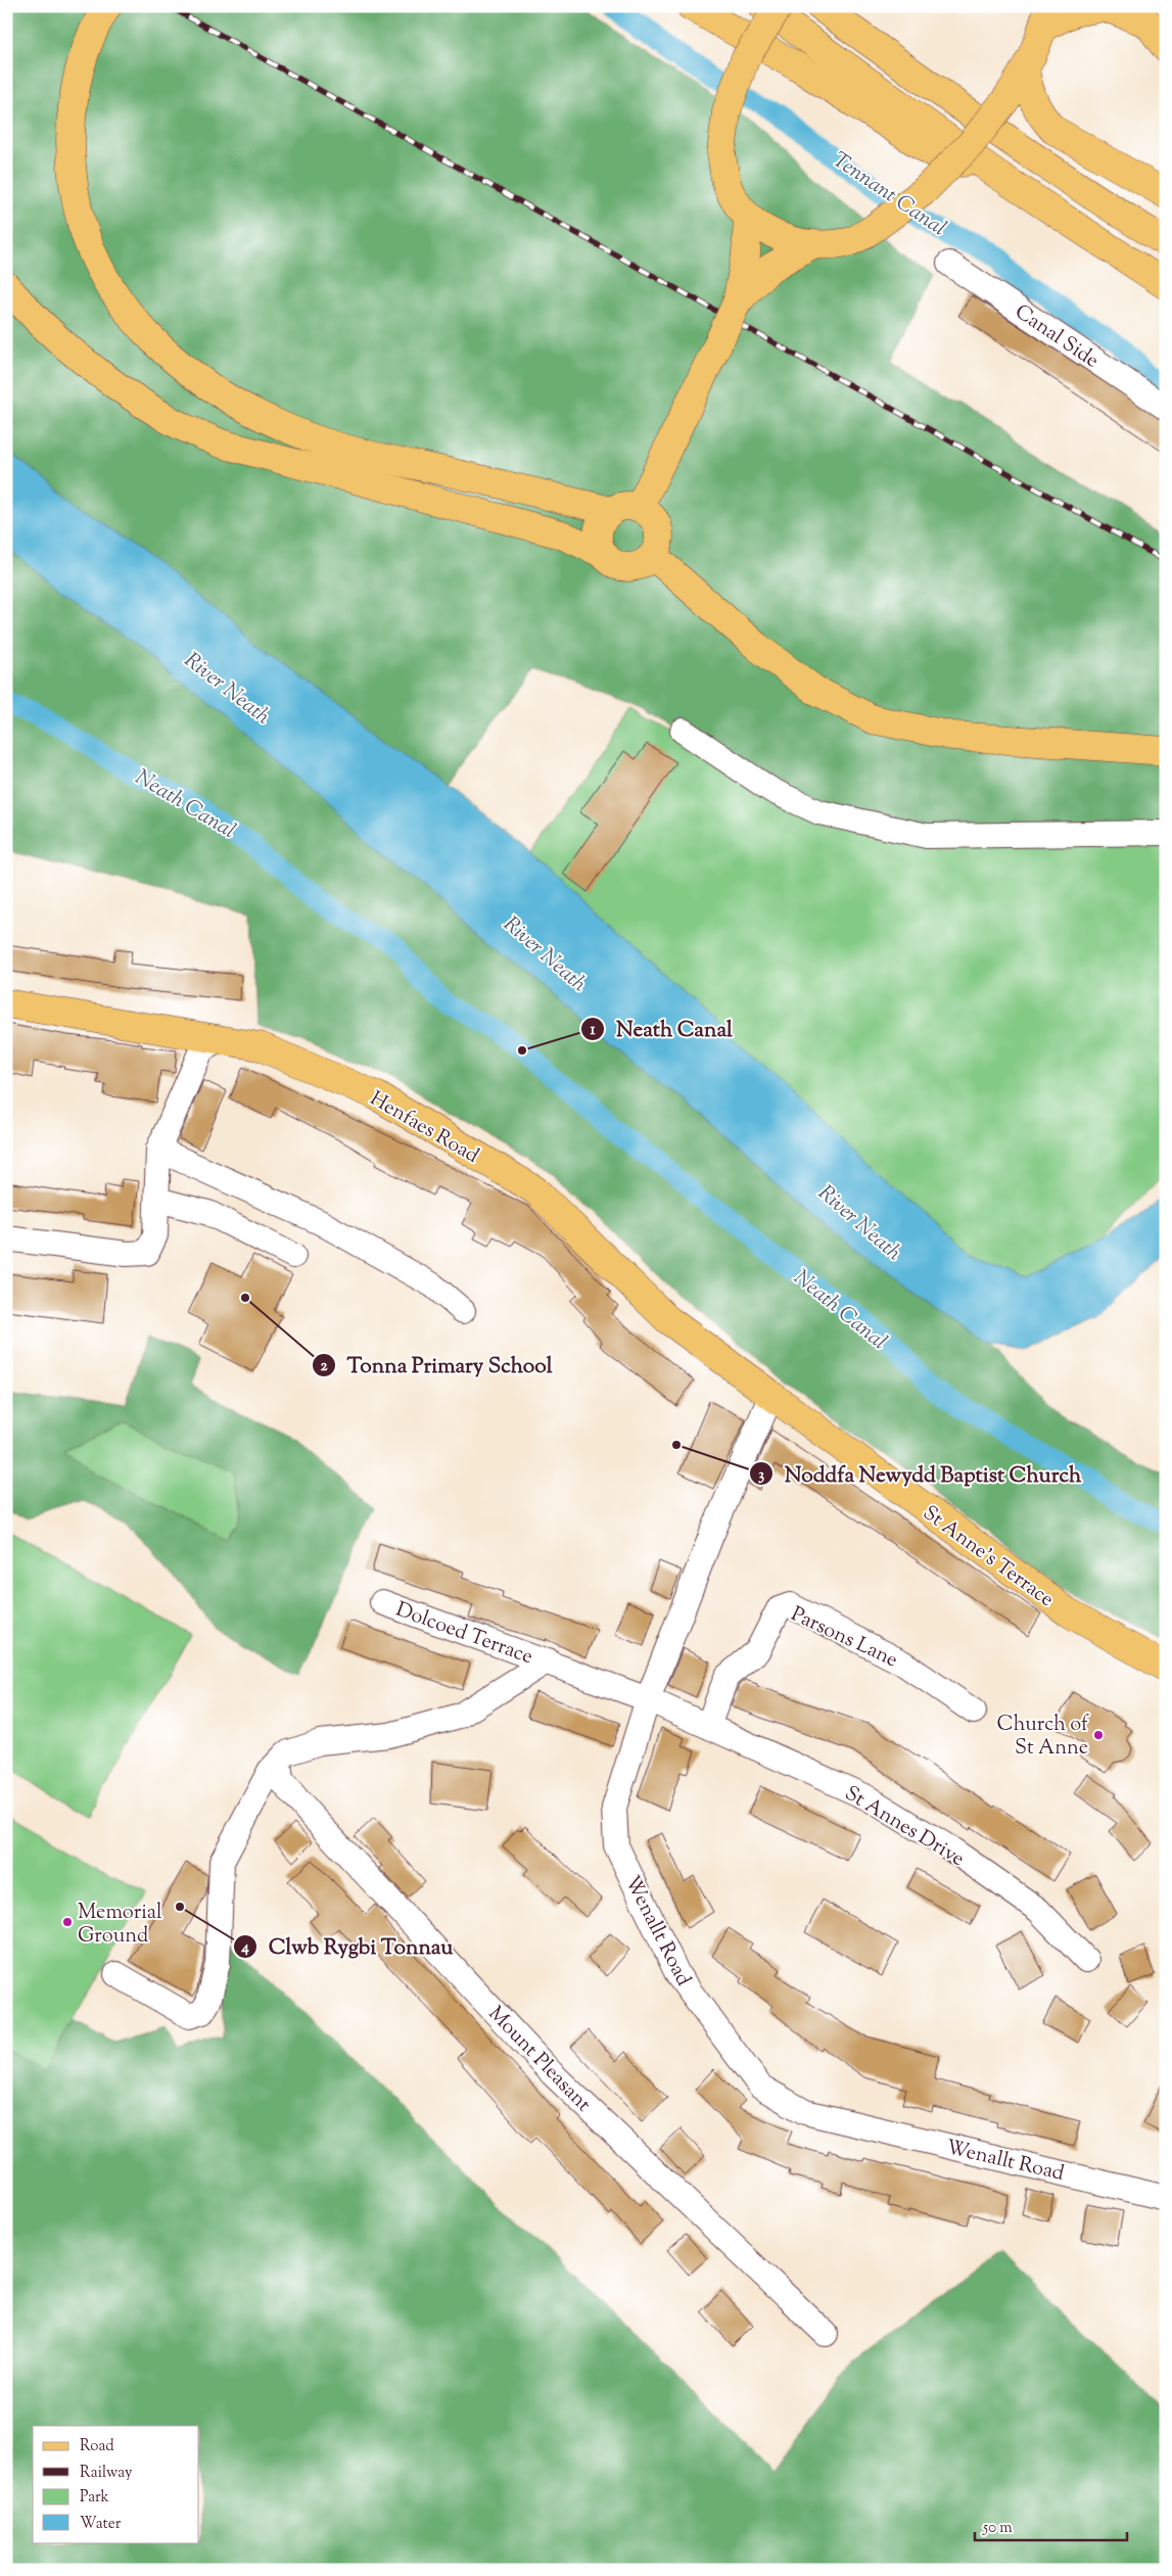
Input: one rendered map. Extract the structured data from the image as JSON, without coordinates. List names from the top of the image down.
{
  "streets": {
    "main road": ["Henfaes Road", "St Anne's Terrace"],
    "street": [
      "Canal Side",
      "Dolcoed Terrace",
      "Parsons Lane",
      "St Annes Drive",
      "Wenallt Road",
      "Mount Pleasant"
    ]
  },
  "crossings": [
    ["Henfaes Road", "St Anne's Terrace"],
    ["Henfaes Road", "Wenallt Road"],
    ["St Anne's Terrace", "Wenallt Road"],
    ["Dolcoed Terrace", "St Annes Drive"],
    ["Dolcoed Terrace", "Wenallt Road"],
    ["Dolcoed Terrace", "Mount Pleasant"],
    ["Parsons Lane", "St Annes Drive"],
    ["St Annes Drive", "Wenallt Road"]
  ],
  "water": ["Tennant Canal", "River Neath", "Neath Canal"],
  "places": [
    "Neath Canal",
    "Tonna Primary School",
    "Noddfa Newydd Baptist Church",
    "Church of St Anne",
    "Clwb Rygbi Tonnau",
    "Memorial Ground"
  ],
  "legend": [
    "Road",
    "Railway",
    "Park",
    "Water"
  ],
  "scale_bar": "50 m"
}
